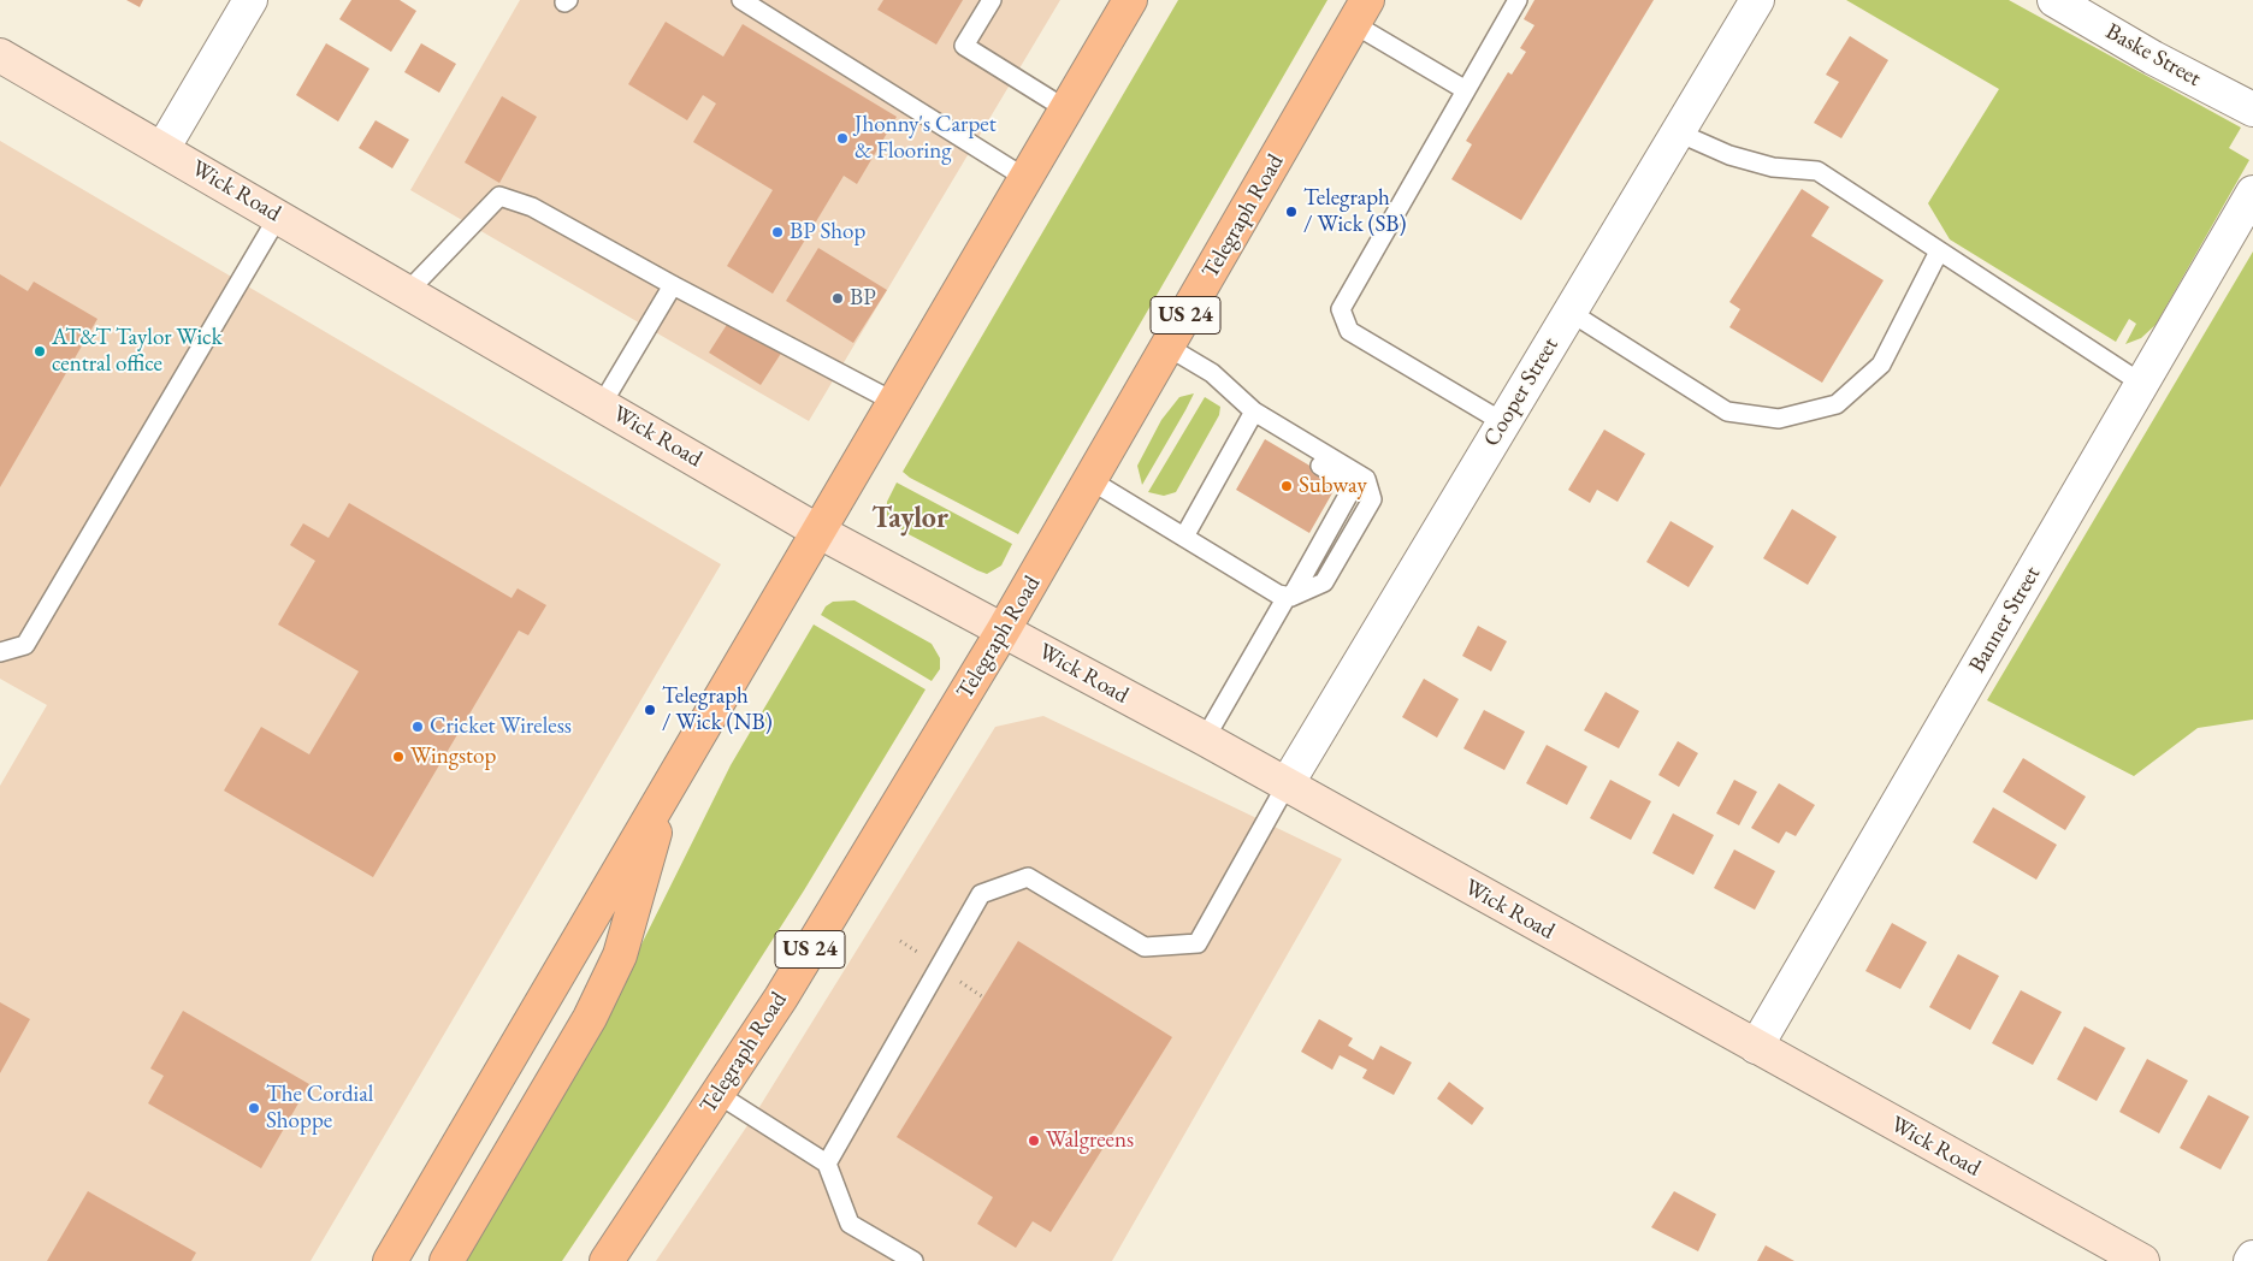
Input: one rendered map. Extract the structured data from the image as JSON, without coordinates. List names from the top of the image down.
{
  "streets": {
    "main road": ["Telegraph Road", "US 24"],
    "street": [
      "Baske Street",
      "Wick Road",
      "Cooper Street",
      "Banner Street"
    ]
  },
  "crossings": [
    ["Wick Road", "Telegraph Road"],
    ["Wick Road", "Cooper Street"],
    ["Wick Road", "Banner Street"]
  ],
  "districts": ["Taylor"],
  "places": [
    "Jhonny's Carpet & Flooring",
    "Telegraph / Wick (SB)",
    "BP Shop",
    "BP",
    "AT&T Taylor Wick central office",
    "Subway",
    "Telegraph / Wick (NB)",
    "Cricket Wireless",
    "Wingstop",
    "The Cordial Shoppe",
    "Walgreens"
  ]
}
